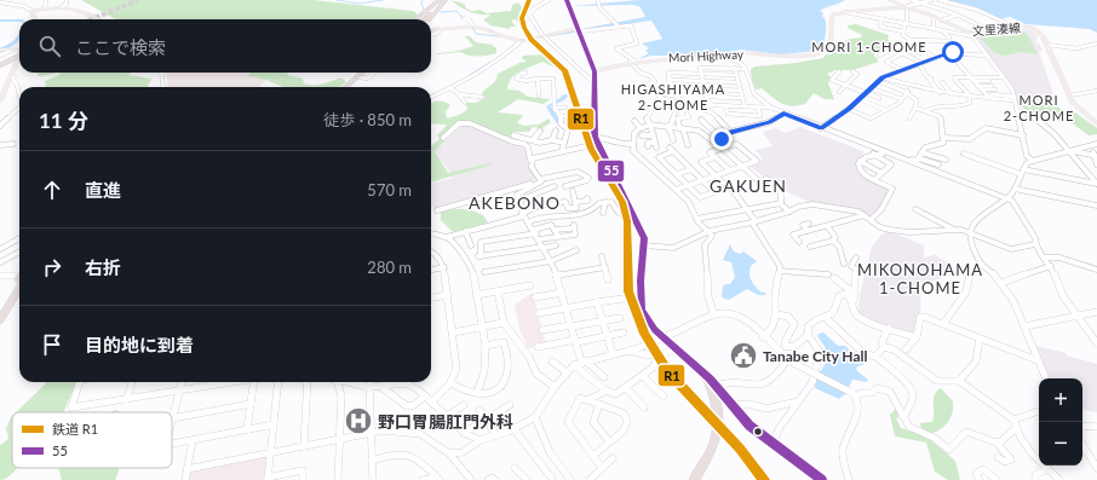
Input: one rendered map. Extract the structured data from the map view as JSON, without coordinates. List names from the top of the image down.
{
  "streets": {
    "main road": ["文里湊線", "Mori Highway"]
  },
  "districts": [
    "MORI 1-CHOME",
    "HIGASHIYAMA 2-CHOME",
    "MORI 2-CHOME",
    "GAKUEN",
    "AKEBONO",
    "MIKONOHAMA 1-CHOME"
  ],
  "places": {
    "public building": ["Tanabe City Hall"],
    "hospital": ["野口胃腸肛門外科"]
  },
  "lines": ["rail line R1", "transit line 55"],
  "legend": ["鉄道 R1", "55"],
  "page": {
    "search": "ここで検索",
    "heading": ["11 分", "徒歩 · 850 m"],
    "list": [
      ["直進", "570 m"],
      ["右折", "280 m"],
      "目的地に到着"
    ],
    "map_buttons": ["+", "−"]
  }
}
